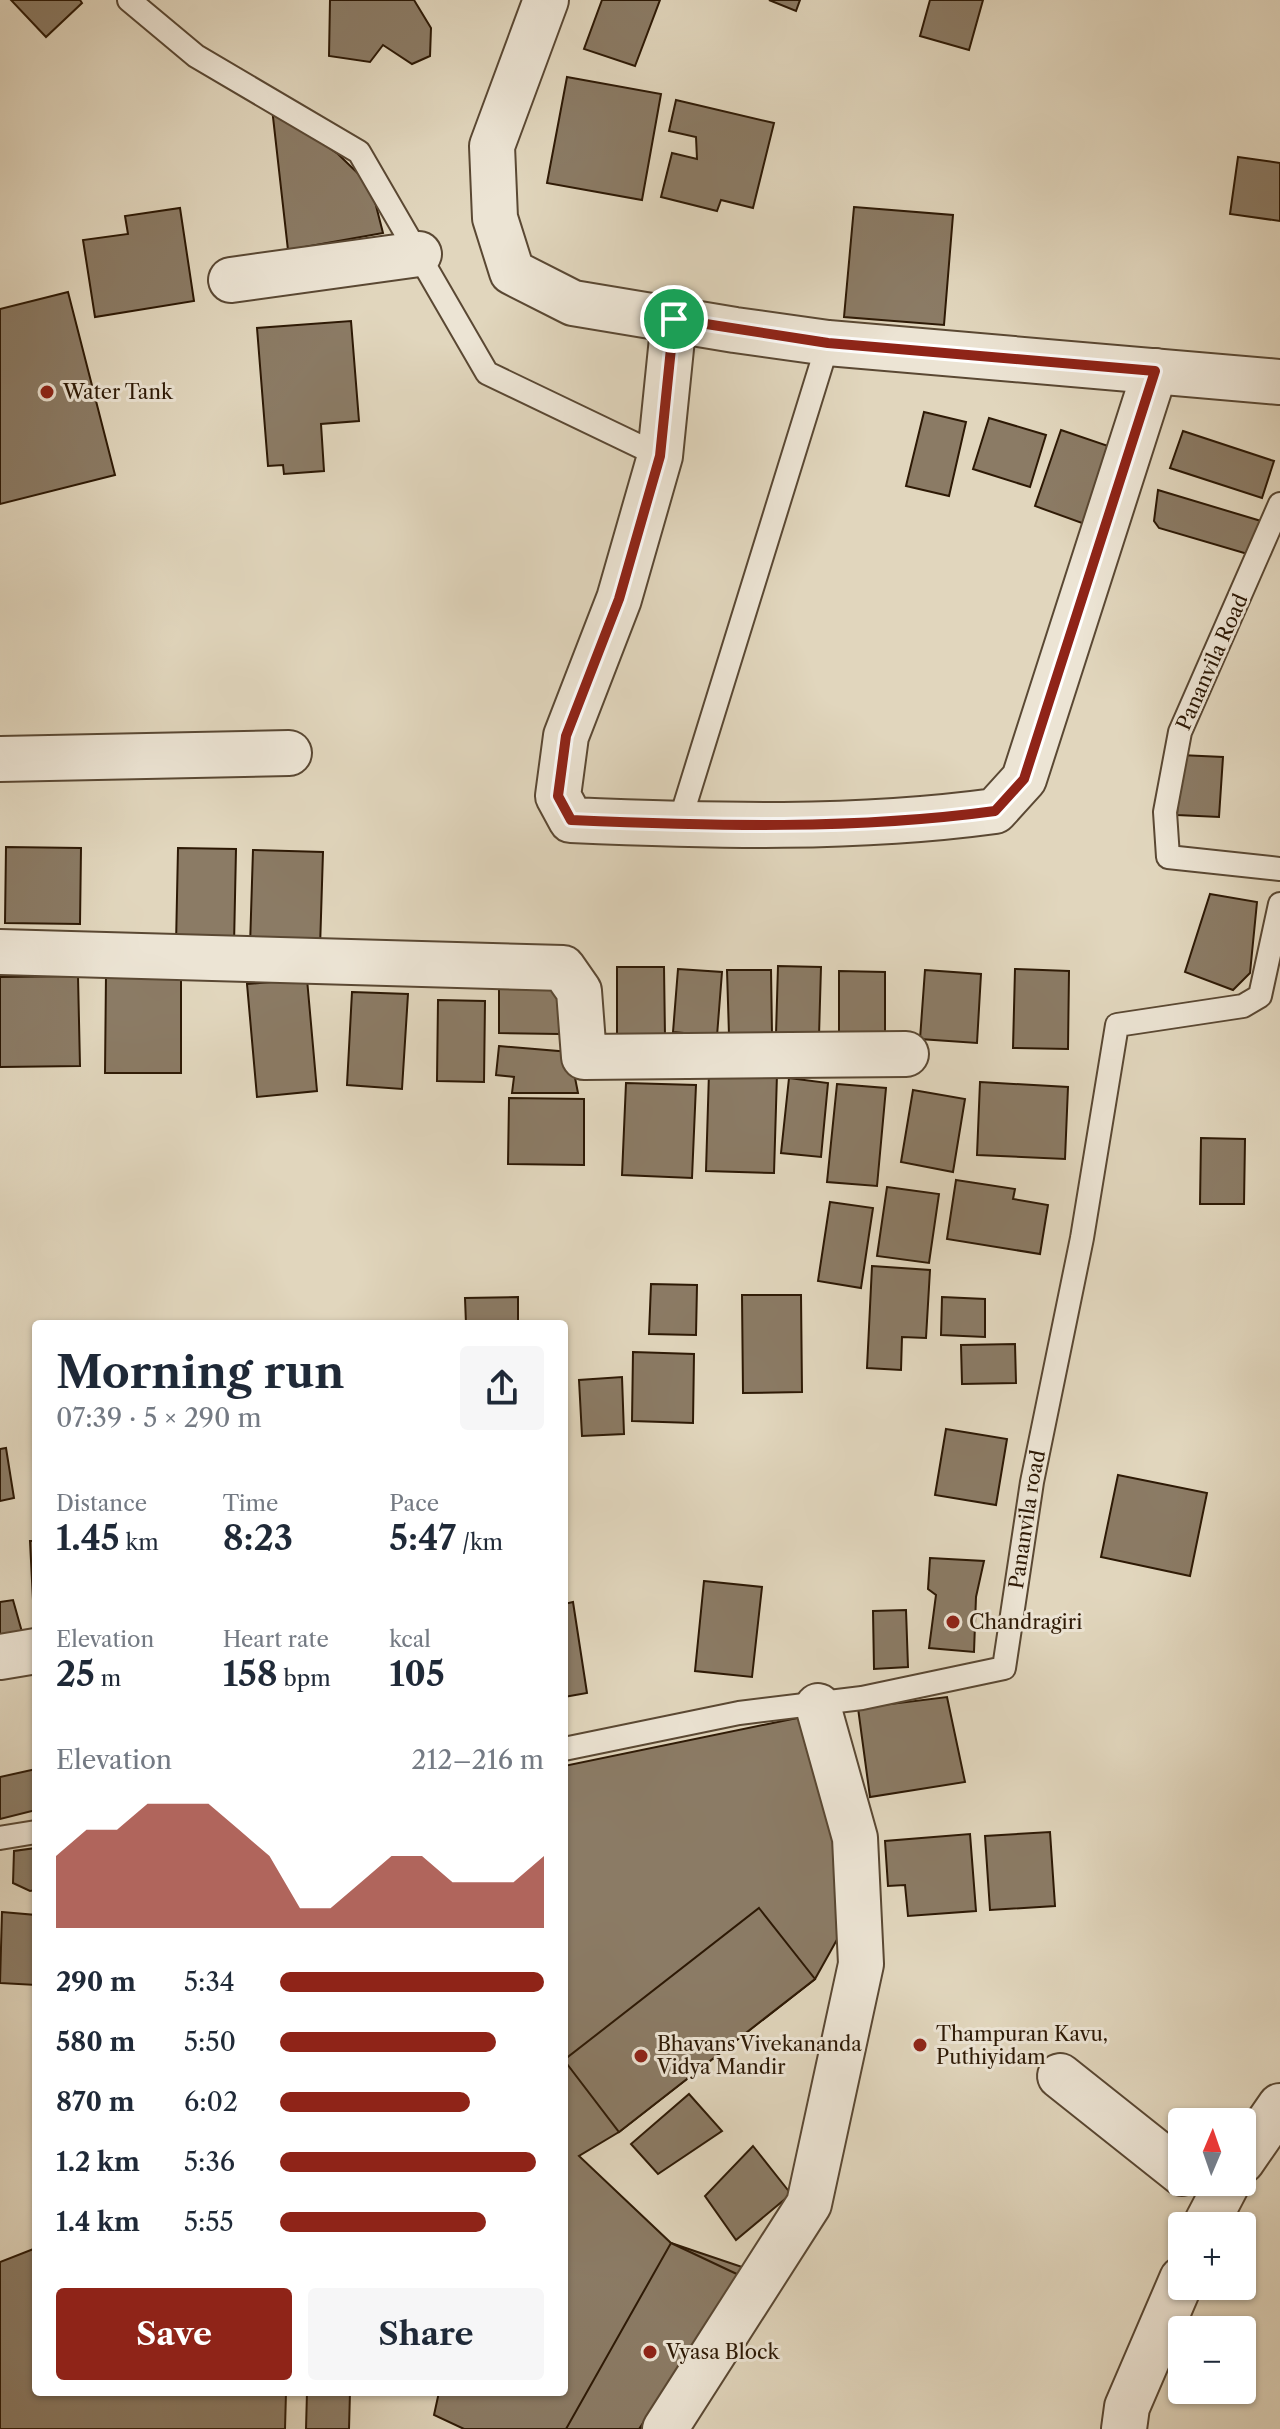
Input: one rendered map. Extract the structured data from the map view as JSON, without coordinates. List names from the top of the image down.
{
  "streets": {
    "lane": ["Pananvila Road", "Pananvila road"]
  },
  "places": [
    "Water Tank",
    "Chandragiri",
    "Thampuran Kavu, Puthiyidam",
    "Bhavans Vivekananda Vidya Mandir",
    "Vyasa Block"
  ],
  "north": "top",
  "page": {
    "heading": ["Morning run", "07:39 · 5 × 290 m"],
    "stats": [
      ["Distance", "1.45 km"],
      ["Time", "8:23"],
      ["Pace", "5:47 /km"],
      ["Elevation", "25 m"],
      ["Heart rate", "158 bpm"],
      ["kcal", "105"]
    ],
    "chart": ["Elevation", "212–216 m"],
    "list": [
      {
        "name": "290 m",
        "note": "5:34"
      },
      {
        "name": "580 m",
        "note": "5:50"
      },
      {
        "name": "870 m",
        "note": "6:02"
      },
      {
        "name": "1.2 km",
        "note": "5:36"
      },
      {
        "name": "1.4 km",
        "note": "5:55"
      }
    ],
    "map_buttons": ["+", "−"],
    "buttons": ["Save", "Share"]
  }
}
